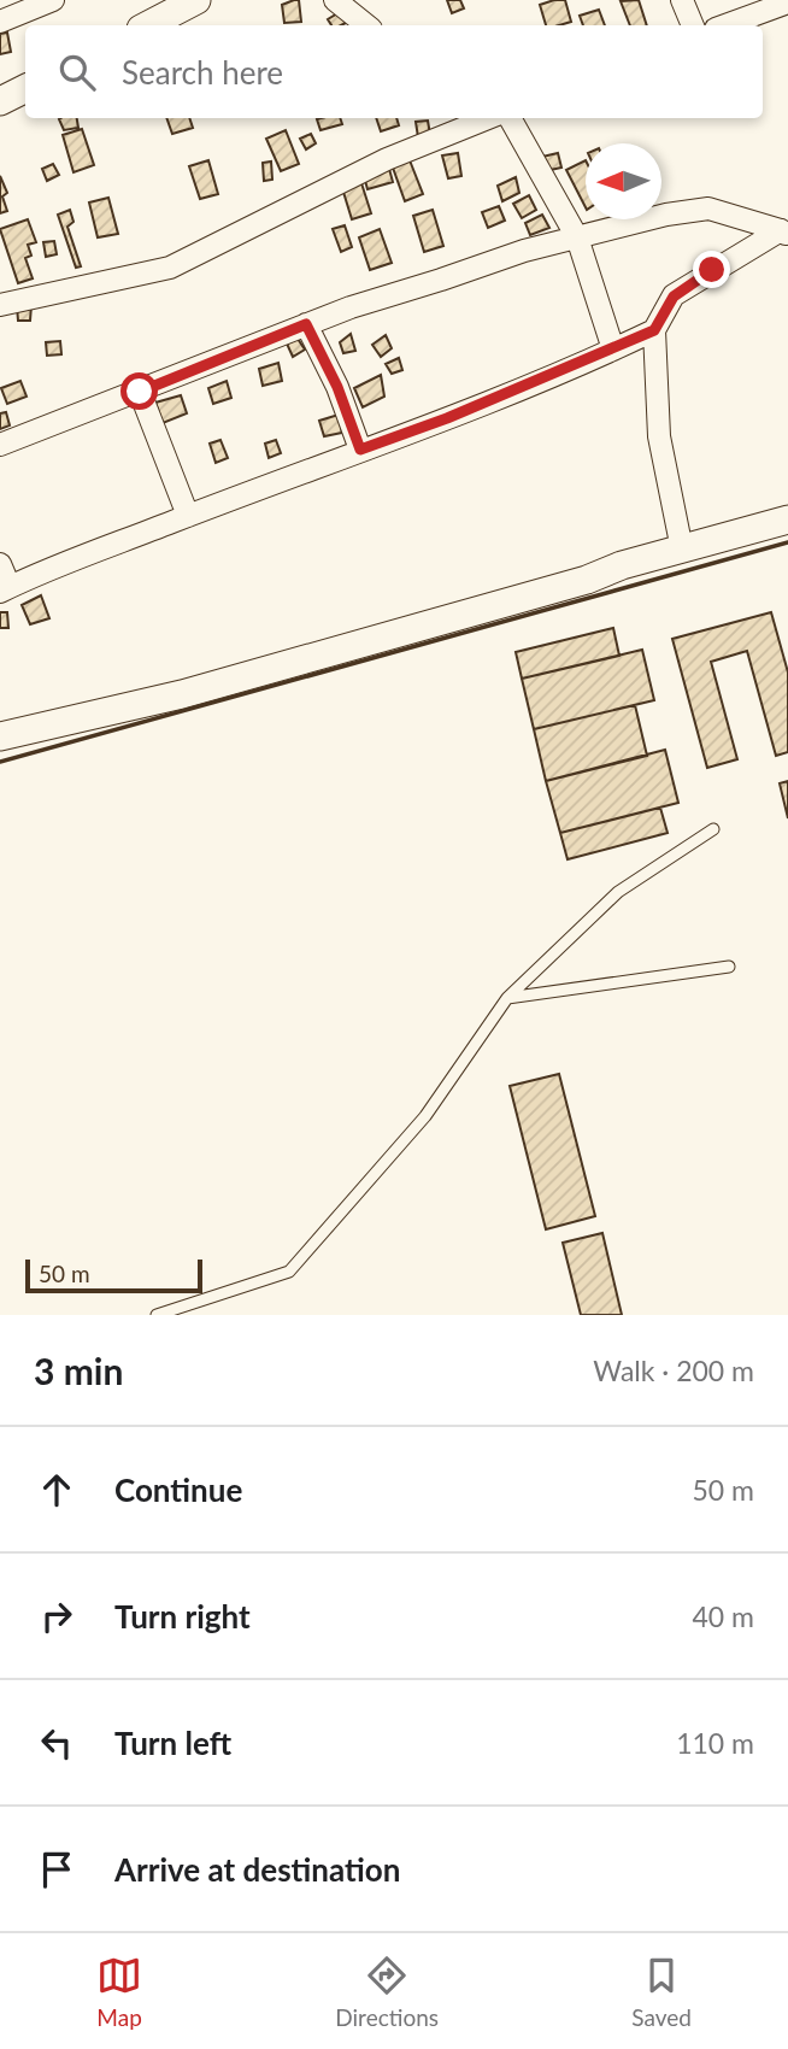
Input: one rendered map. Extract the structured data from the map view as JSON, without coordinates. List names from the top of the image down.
{
  "scale_bar": "50 m",
  "north": "left",
  "page": {
    "search": "Search here",
    "scale": "50 m",
    "heading": ["3 min", "Walk · 200 m"],
    "list": [
      ["Continue", "50 m"],
      ["Turn right", "40 m"],
      ["Turn left", "110 m"],
      "Arrive at destination"
    ],
    "nav": ["Map", "Directions", "Saved"]
  }
}
